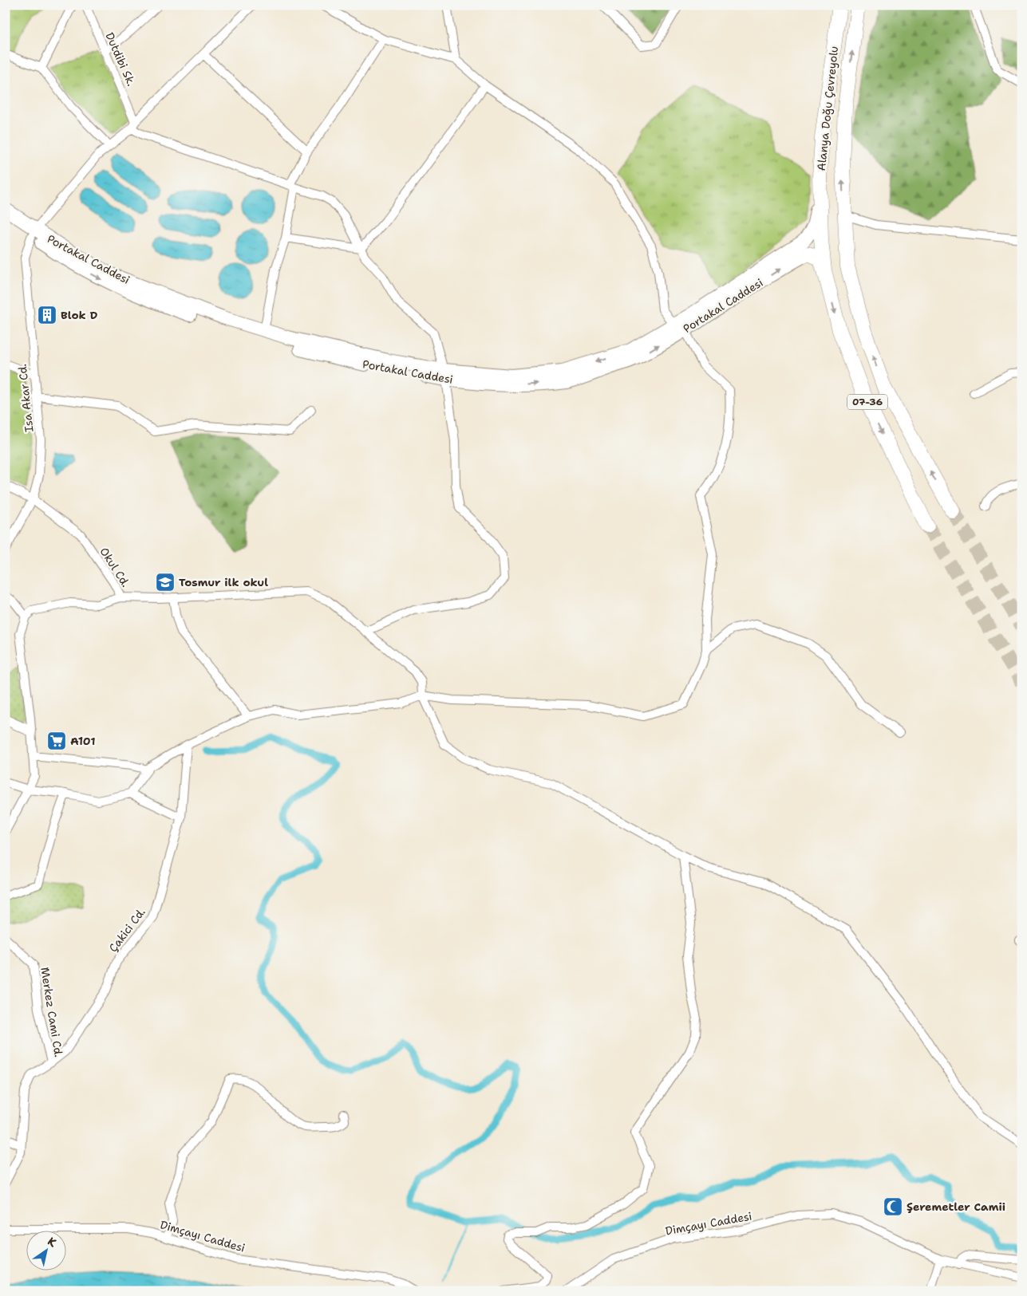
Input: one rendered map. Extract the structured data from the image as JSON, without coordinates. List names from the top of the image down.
{
  "streets": {
    "highway": ["Alanya Doğu Çevreyolu", "07-36"],
    "main road": ["Portakal Caddesi"],
    "street": [
      "Dutdibi Sk.",
      "Isa Akar Cd.",
      "Okul Cd.",
      "Çakici Cd.",
      "Merkez Cami Cd.",
      "Dimçayı Caddesi"
    ]
  },
  "crossings": [
    ["Portakal Caddesi", "Isa Akar Cd."],
    ["Isa Akar Cd.", "Okul Cd."],
    ["Çakici Cd.", "Merkez Cami Cd."]
  ],
  "places": {
    "building": ["Blok D"],
    "school or university": ["Tosmur ilk okul"],
    "supermarket": ["A101"],
    "mosque": ["Şeremetler Camii"]
  },
  "north": "top right"
}
